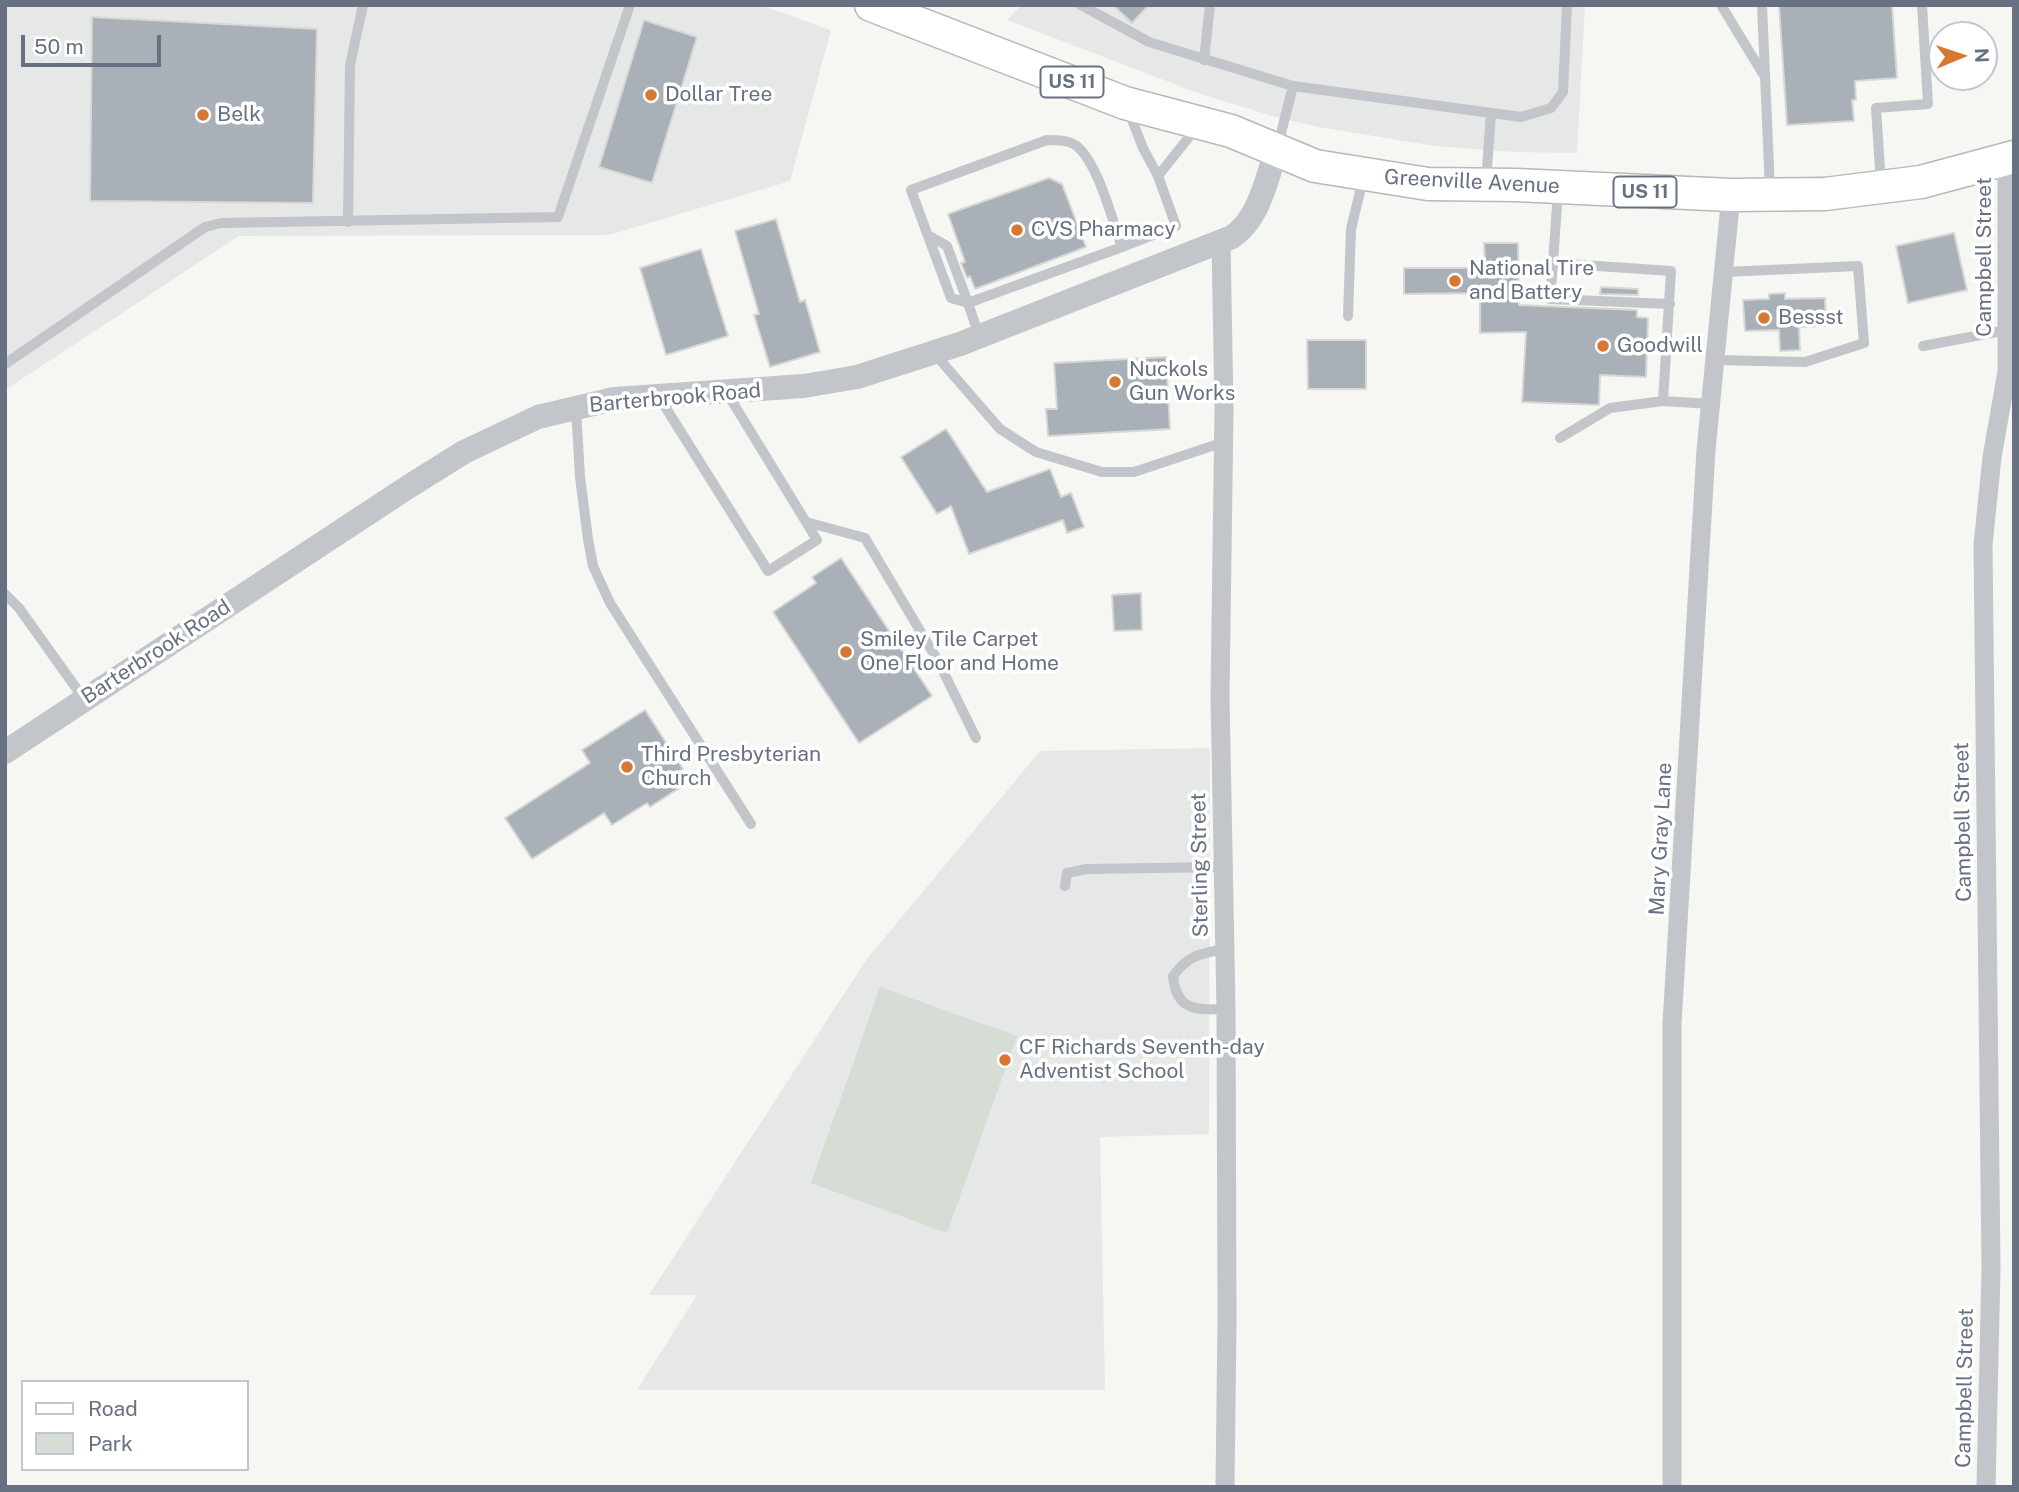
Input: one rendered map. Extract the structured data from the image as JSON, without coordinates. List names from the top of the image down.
{
  "streets": {
    "main road": ["US 11", "Greenville Avenue"],
    "street": [
      "Campbell Street",
      "Barterbrook Road",
      "Mary Gray Lane",
      "Sterling Street"
    ]
  },
  "crossings": [
    ["Greenville Avenue", "Campbell Street"],
    ["Greenville Avenue", "Barterbrook Road"],
    ["Greenville Avenue", "Mary Gray Lane"],
    ["Barterbrook Road", "Sterling Street"]
  ],
  "places": [
    "Dollar Tree",
    "Belk",
    "CVS Pharmacy",
    "National Tire and Battery",
    "Bessst",
    "Goodwill",
    "Nuckols Gun Works",
    "Smiley Tile Carpet One Floor and Home",
    "Third Presbyterian Church",
    "CF Richards Seventh-day Adventist School"
  ],
  "legend": ["Road", "Park"],
  "scale_bar": "50 m",
  "north": "right"
}
